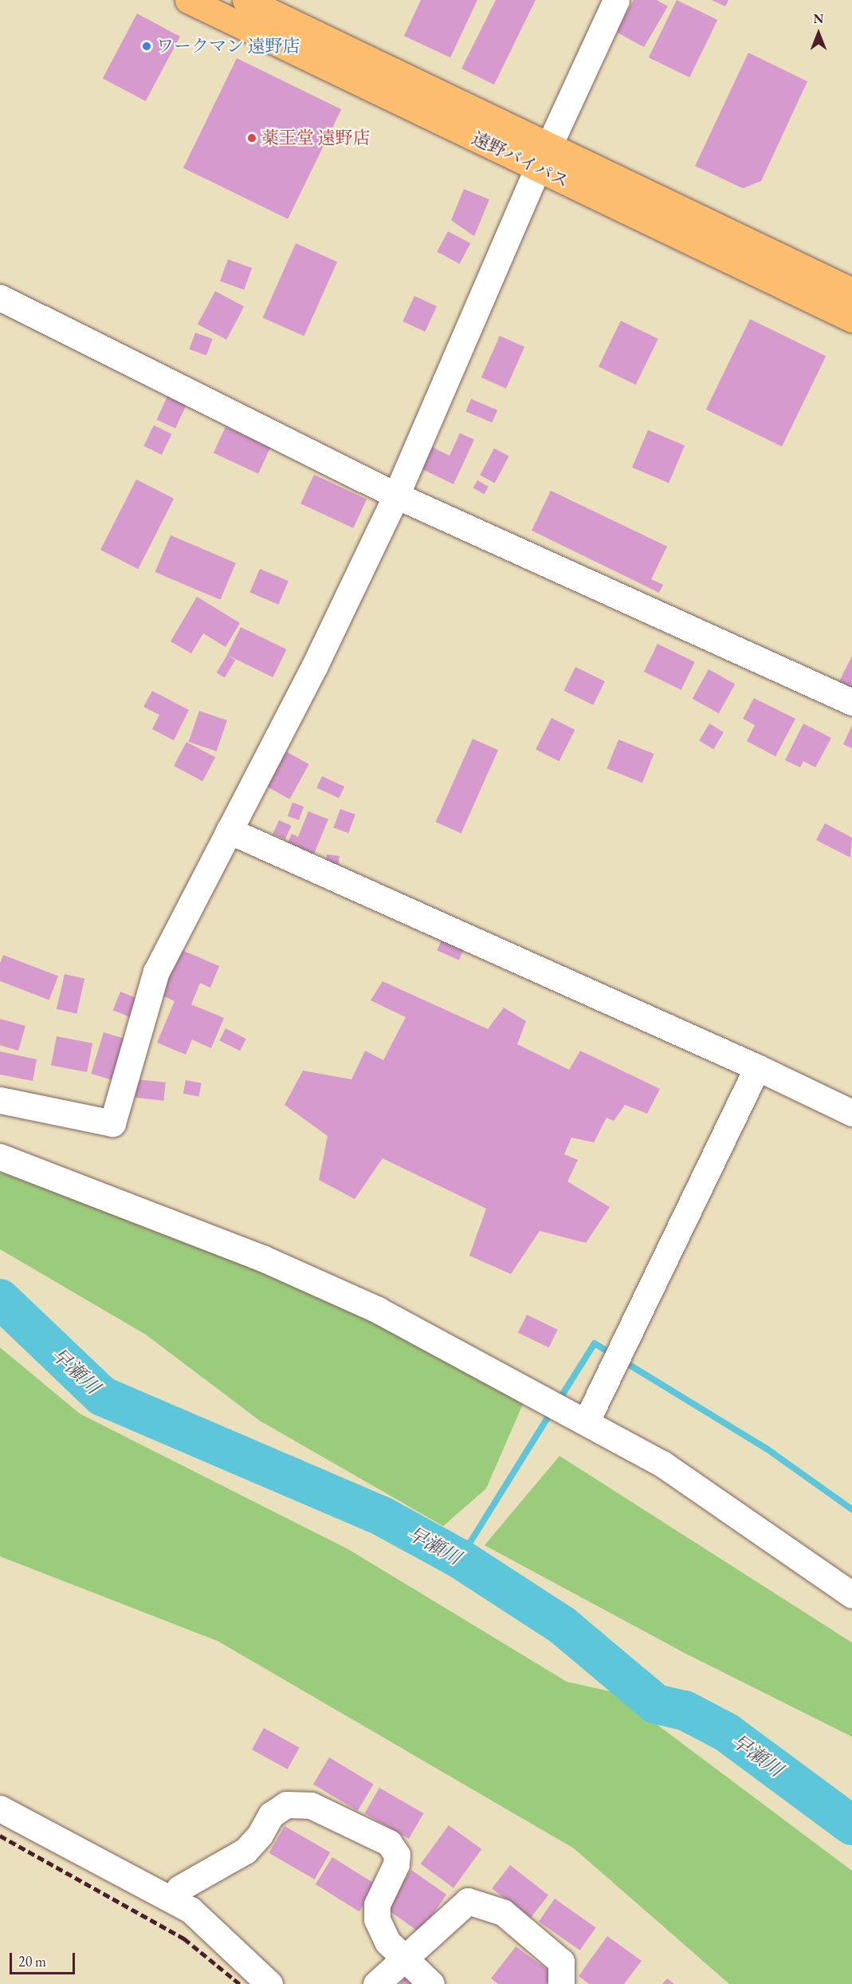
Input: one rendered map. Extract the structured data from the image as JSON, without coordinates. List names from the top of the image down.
{
  "streets": {
    "highway": ["遠野バイパス"]
  },
  "water": ["早瀬川"],
  "places": ["ワークマン 遠野店", "薬王堂 遠野店"],
  "scale_bar": "20 m",
  "north": "top"
}
